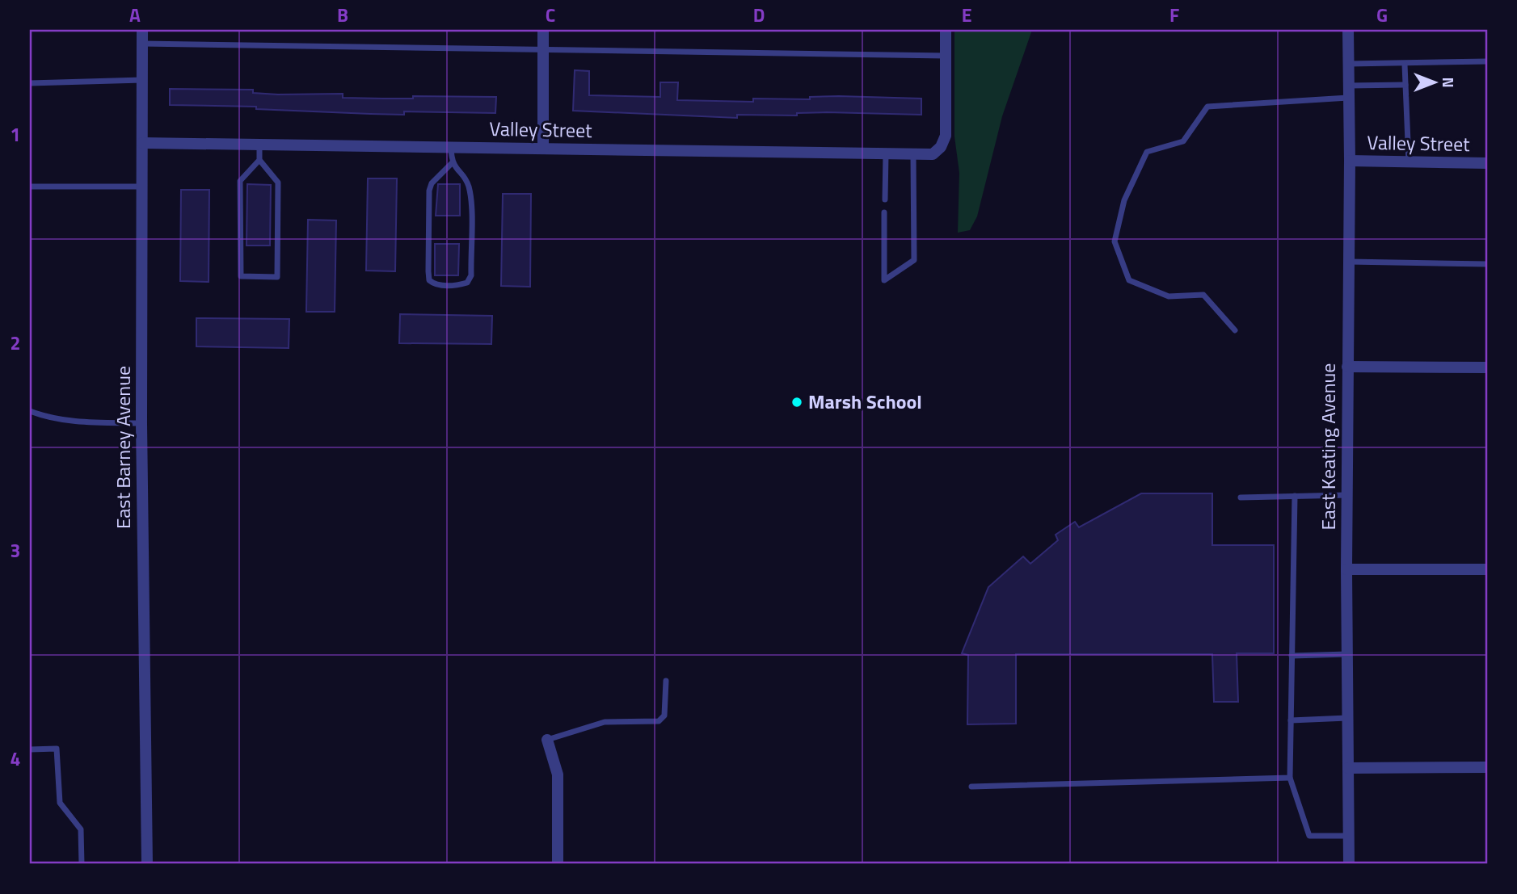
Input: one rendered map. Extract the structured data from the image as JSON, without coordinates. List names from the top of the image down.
{
  "streets": {
    "street": ["Valley Street", "East Keating Avenue", "East Barney Avenue"]
  },
  "crossings": [
    ["Valley Street", "East Keating Avenue"],
    ["Valley Street", "East Barney Avenue"]
  ],
  "places": ["Marsh School"],
  "north": "right",
  "grid": {
    "columns": [
      "A",
      "B",
      "C",
      "D",
      "E",
      "F",
      "G"
    ],
    "rows": [
      "1",
      "2",
      "3",
      "4"
    ]
  }
}
